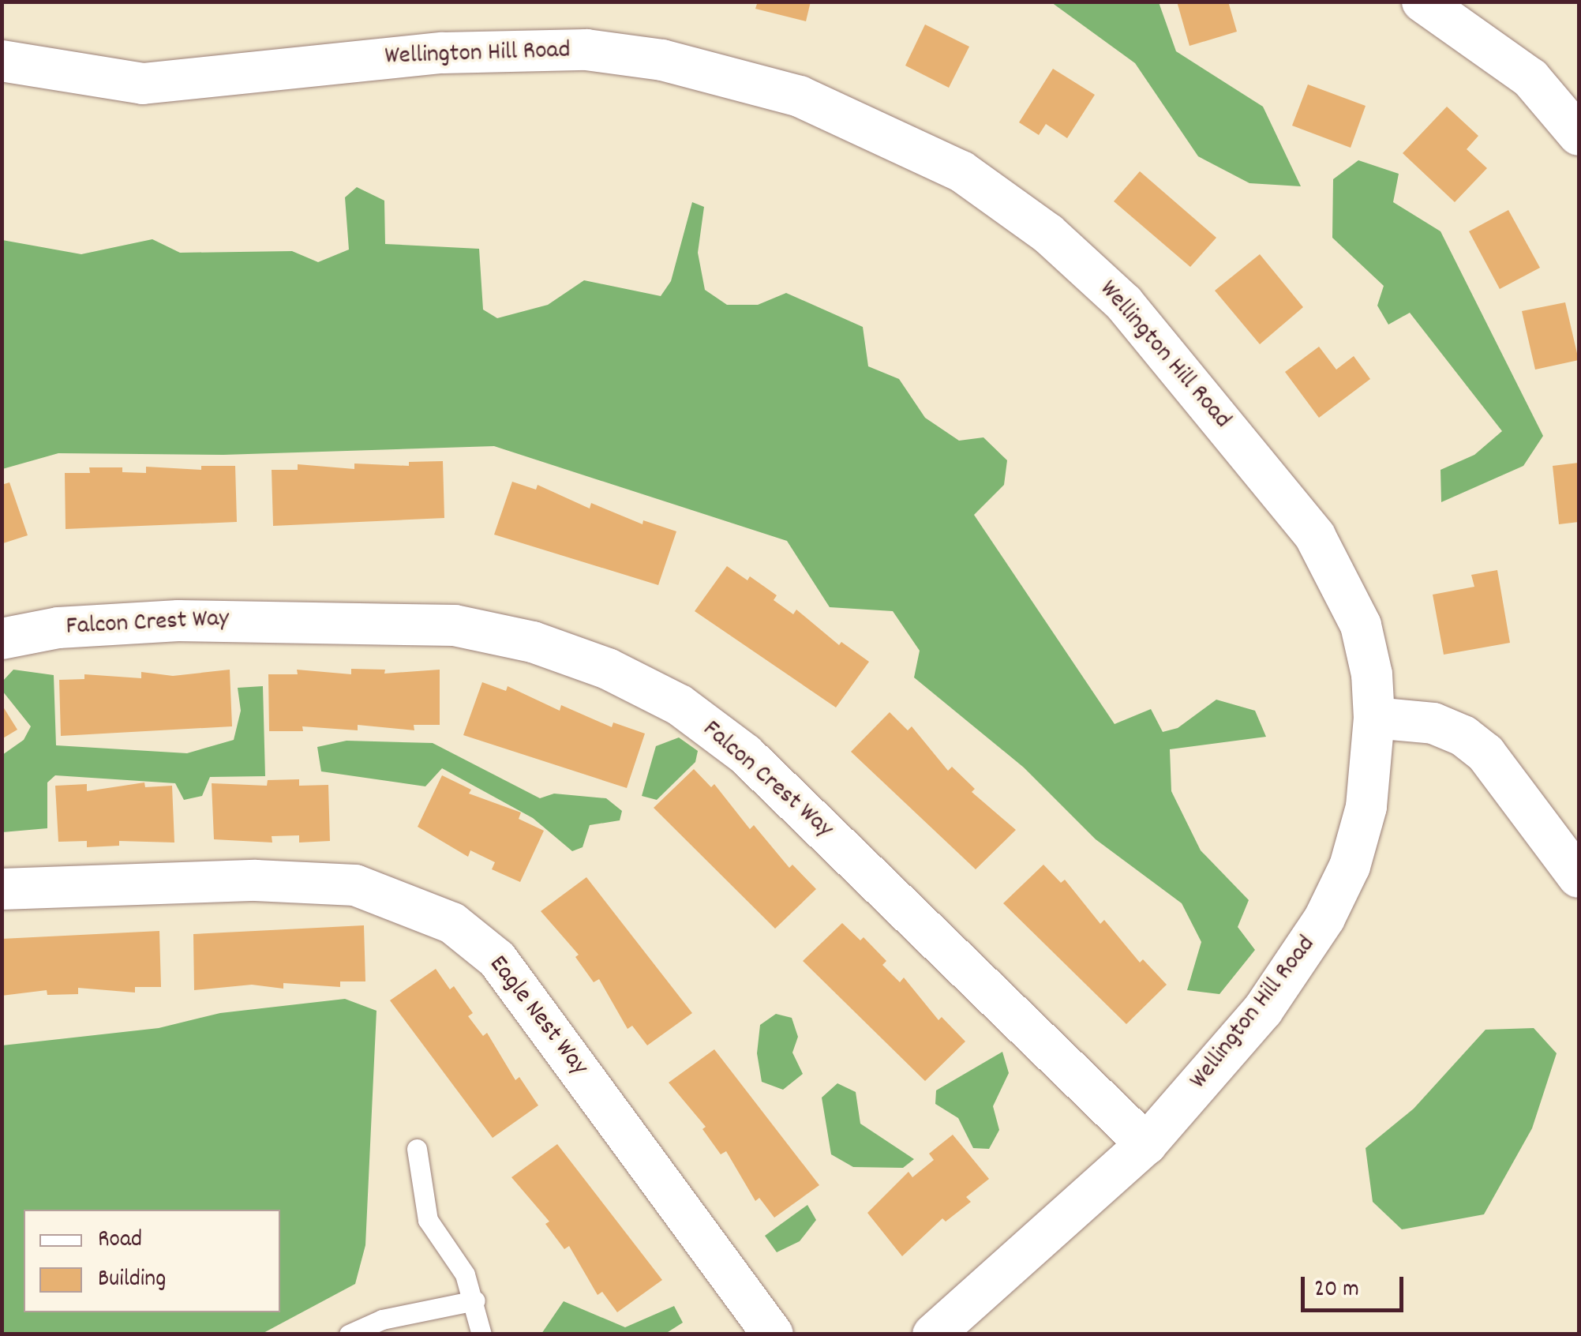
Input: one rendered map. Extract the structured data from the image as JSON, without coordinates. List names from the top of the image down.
{
  "streets": {
    "street": ["Wellington Hill Road", "Falcon Crest Way", "Eagle Nest Way"]
  },
  "crossings": [
    ["Wellington Hill Road", "Falcon Crest Way"]
  ],
  "legend": ["Road", "Building"],
  "scale_bar": "20 m"
}
